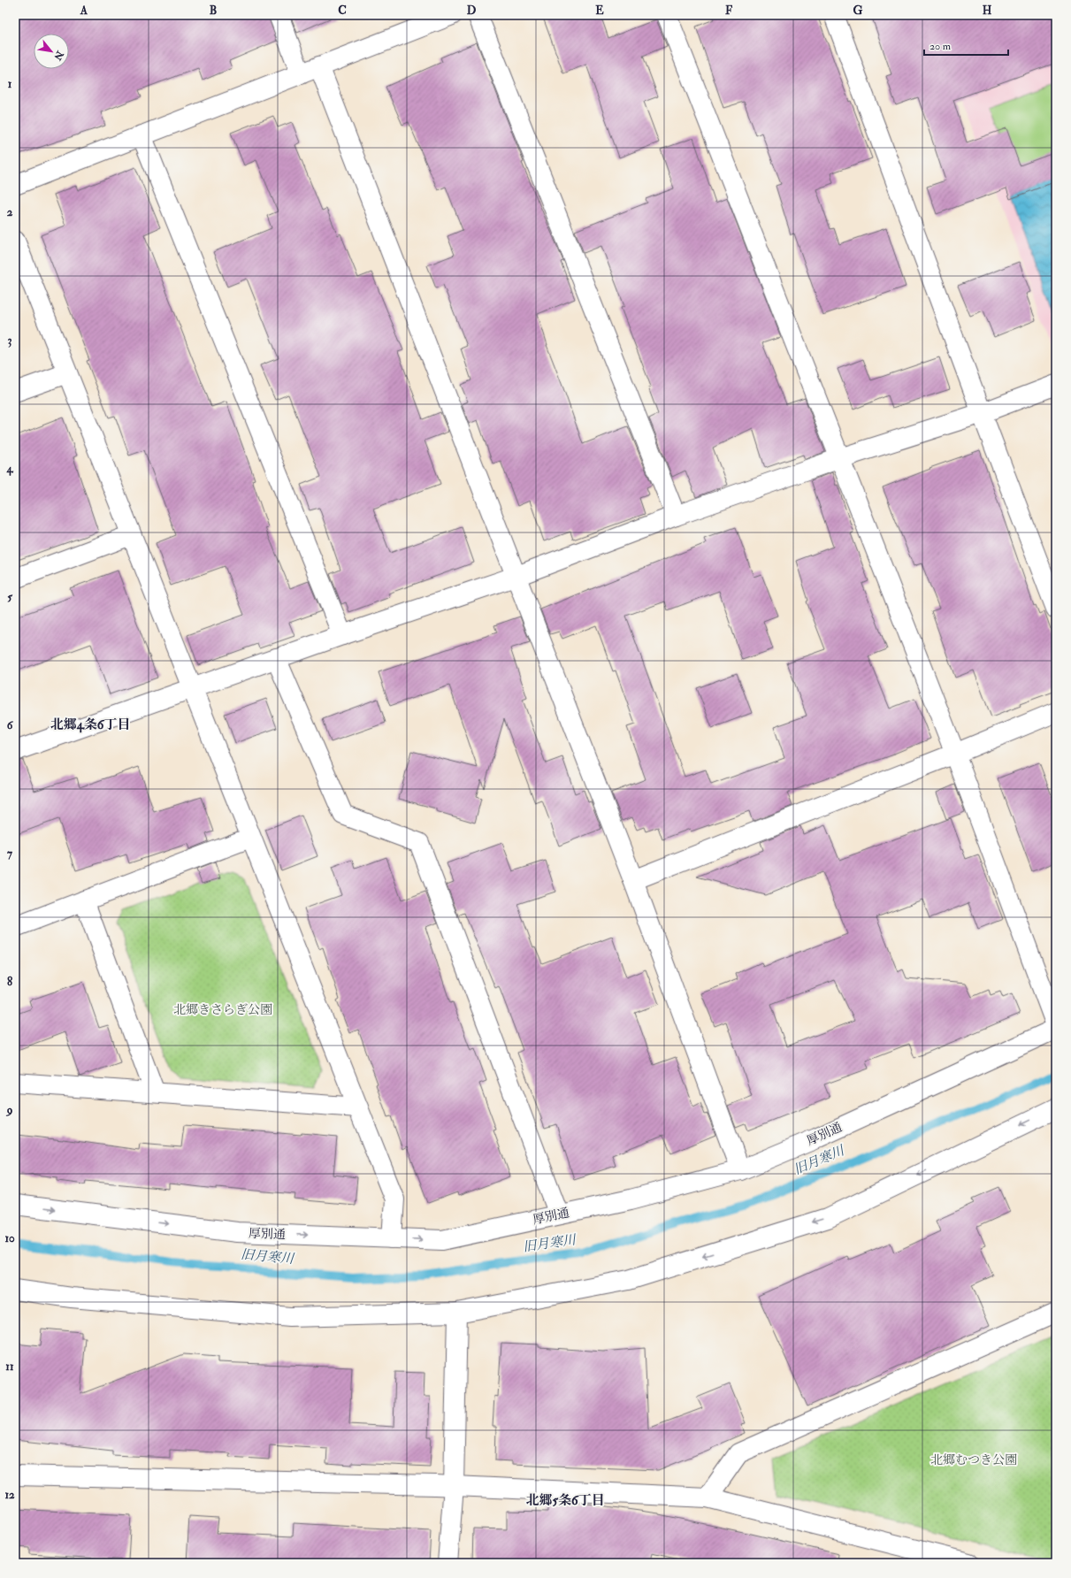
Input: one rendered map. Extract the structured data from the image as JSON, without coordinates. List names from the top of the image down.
{
  "streets": {
    "street": ["厚別通"]
  },
  "districts": ["北郷4条6丁目", "北郷5条6丁目"],
  "water": ["旧月寒川"],
  "parks": ["北郷きさらぎ公園", "北郷むつき公園"],
  "scale_bar": "20 m",
  "north": "bottom right",
  "grid": {
    "columns": [
      "A",
      "B",
      "C",
      "D",
      "E",
      "F",
      "G",
      "H"
    ],
    "rows": [
      "1",
      "2",
      "3",
      "4",
      "5",
      "6",
      "7",
      "8",
      "9",
      "10",
      "11",
      "12"
    ]
  }
}
